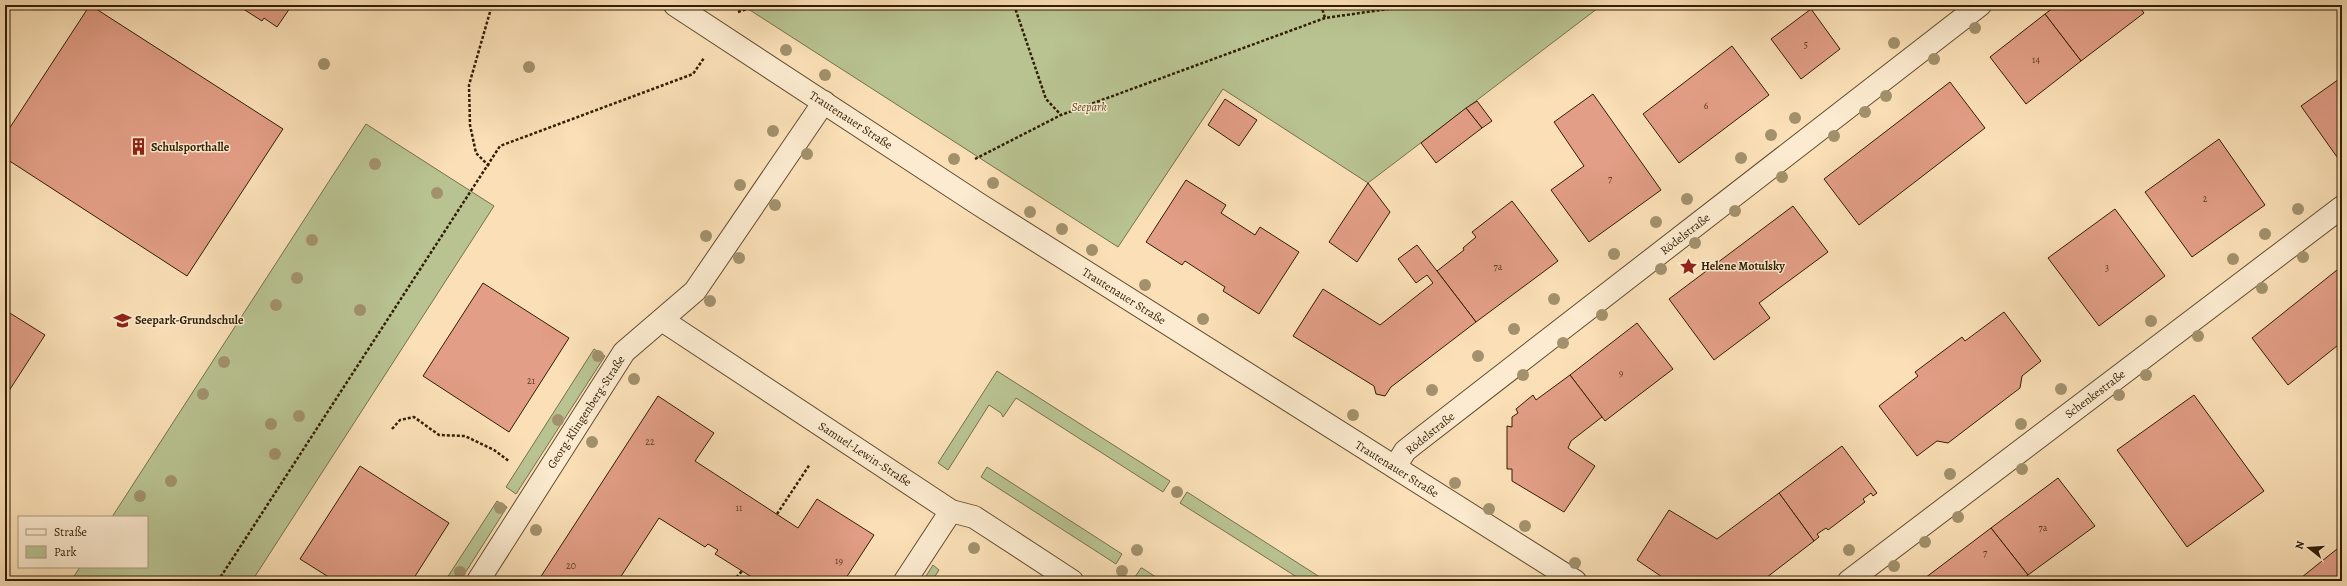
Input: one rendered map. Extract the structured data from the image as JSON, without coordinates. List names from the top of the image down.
{
  "streets": {
    "street": [
      "Trautenauer Straße",
      "Rödelstraße",
      "Schenkestraße",
      "Georg-Klingenberg-Straße",
      "Samuel-Lewin-Straße"
    ]
  },
  "crossings": [
    ["Trautenauer Straße", "Rödelstraße"],
    ["Trautenauer Straße", "Georg-Klingenberg-Straße"],
    ["Georg-Klingenberg-Straße", "Samuel-Lewin-Straße"]
  ],
  "parks": ["Seepark"],
  "places": {
    "building": ["Schulsporthalle"],
    "place": ["Helene Motulsky"],
    "school or university": ["Seepark-Grundschule"]
  },
  "house_numbers": [
    "5",
    "14",
    "6",
    "7",
    "2",
    "7a",
    "3",
    "9",
    "21",
    "22",
    "11",
    "7a",
    "7",
    "19",
    "20"
  ],
  "legend": ["Straße", "Park"],
  "north": "left"
}
